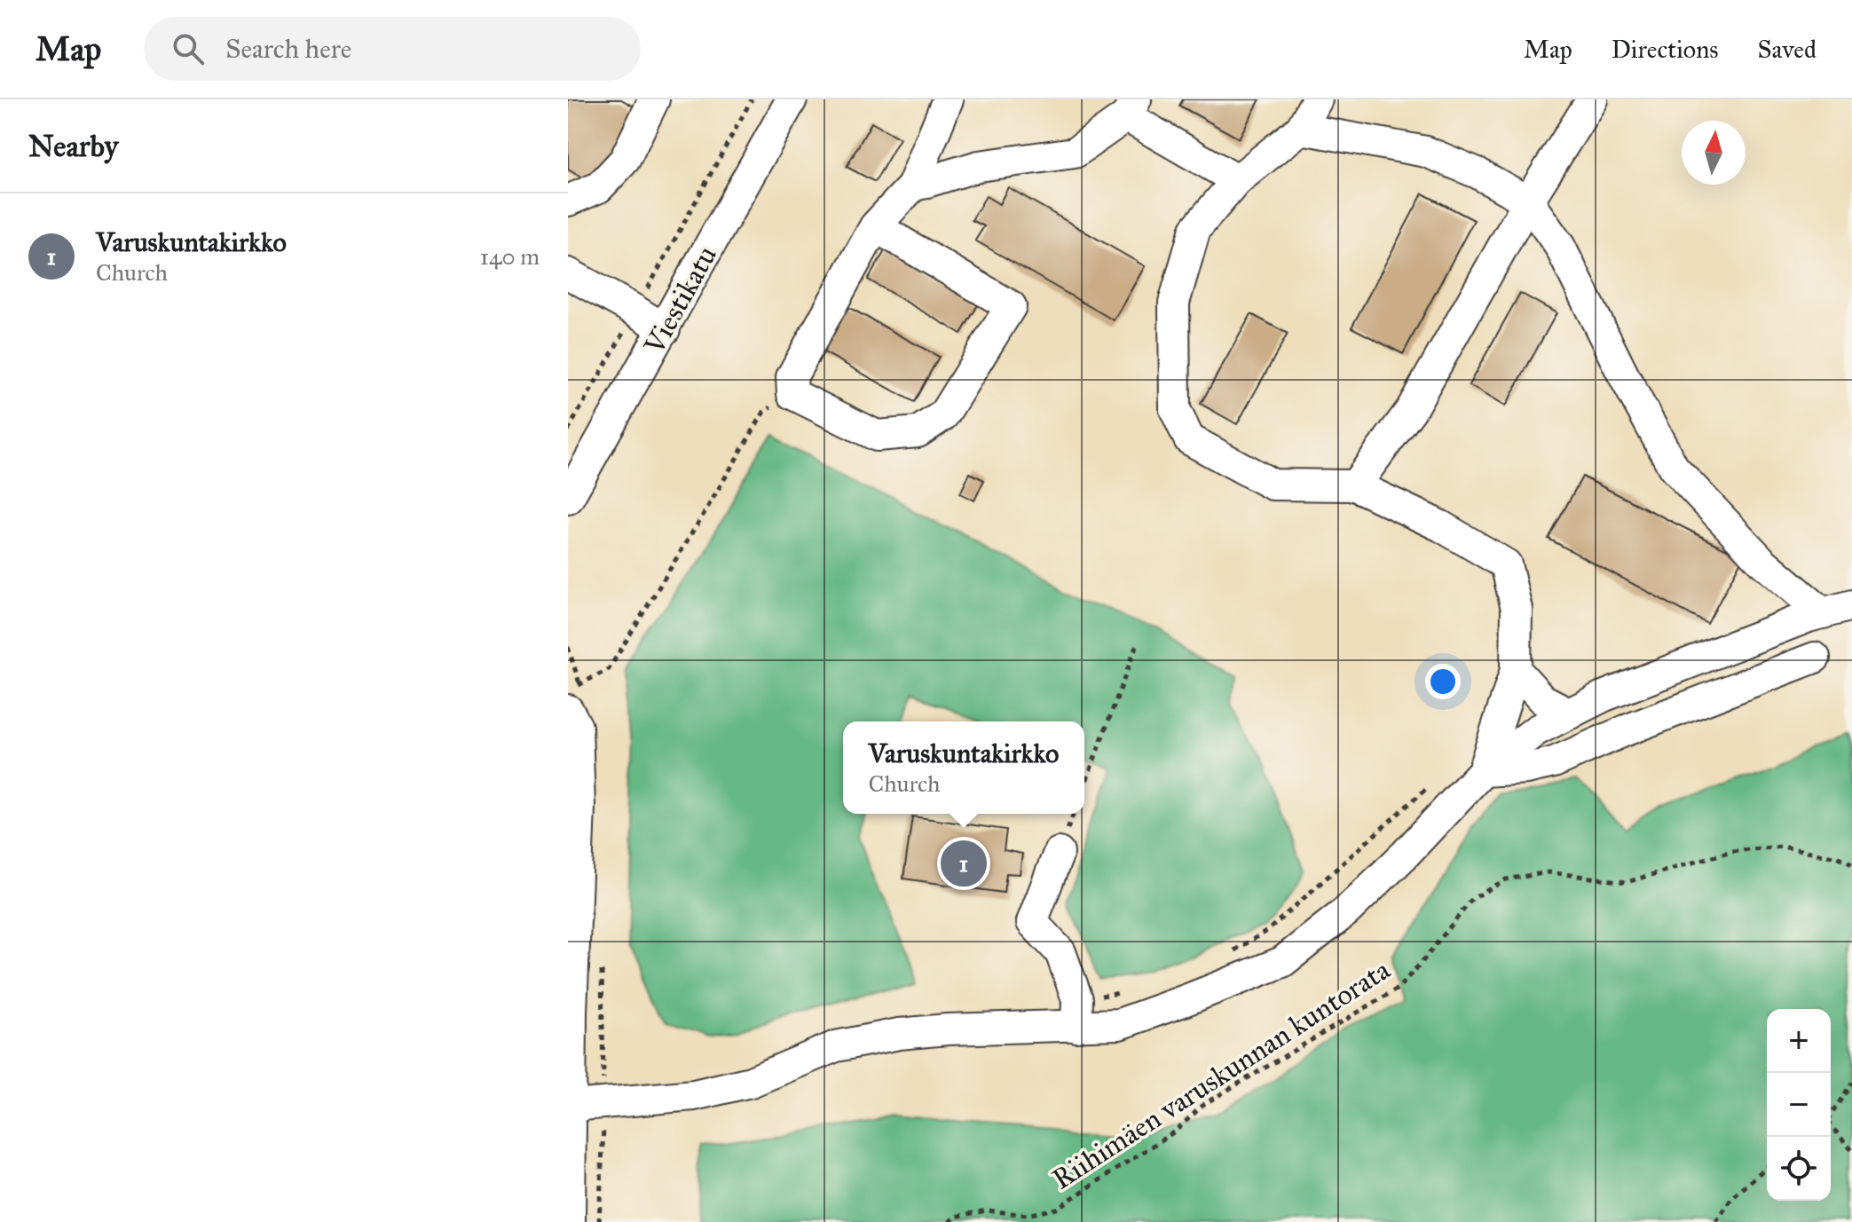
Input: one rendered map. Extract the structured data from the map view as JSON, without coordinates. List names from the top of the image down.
{
  "streets": {
    "street": ["Viestikatu"],
    "path": ["Riihimäen varuskunnan kuntorata"]
  },
  "north": "top",
  "page": {
    "header": "Map",
    "search": "Search here",
    "nav": ["Map", "Directions", "Saved"],
    "heading": "Nearby",
    "list": [
      {
        "mark": "1",
        "name": "Varuskuntakirkko",
        "note": "Church",
        "value": "140 m"
      }
    ],
    "popup": ["Varuskuntakirkko", "Church"],
    "pins": "1",
    "map_buttons": ["+", "−"]
  }
}
